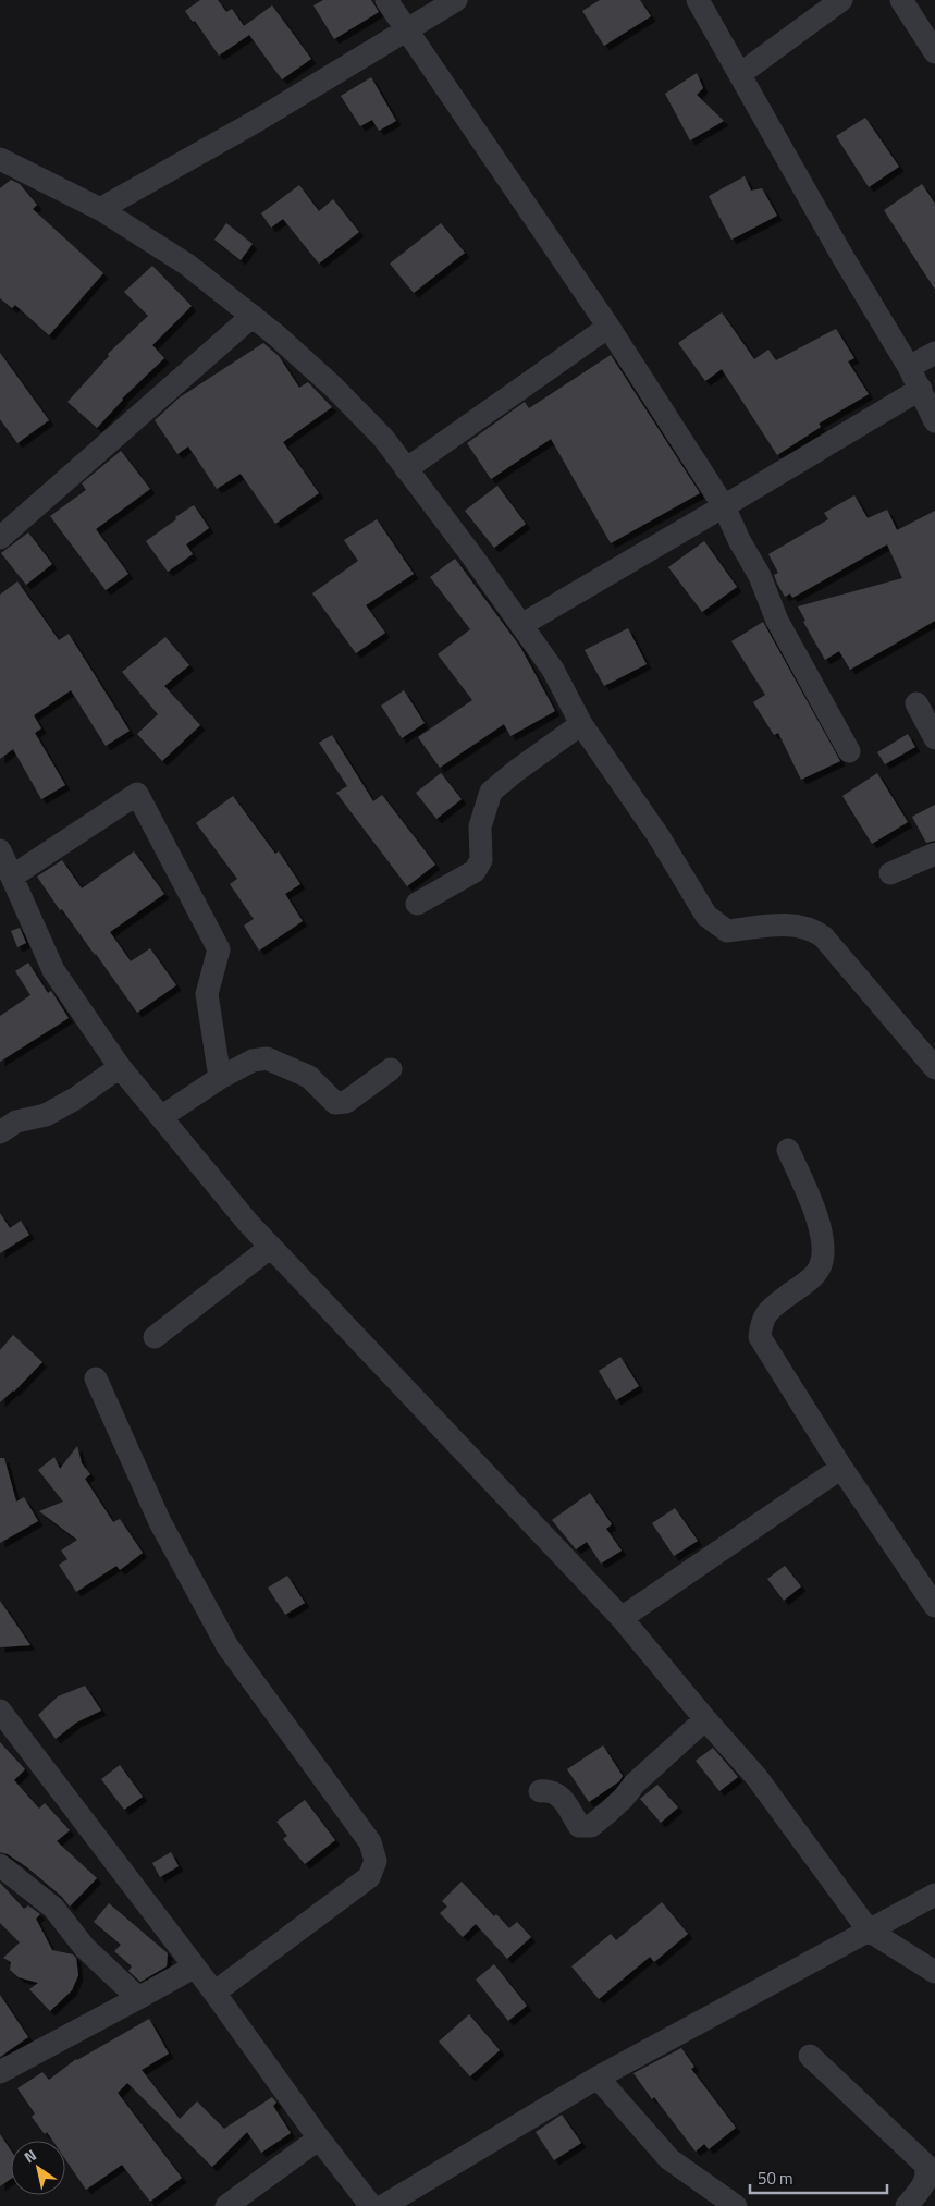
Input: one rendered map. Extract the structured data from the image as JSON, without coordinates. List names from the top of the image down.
{
  "scale_bar": "50 m",
  "north": "top left"
}
